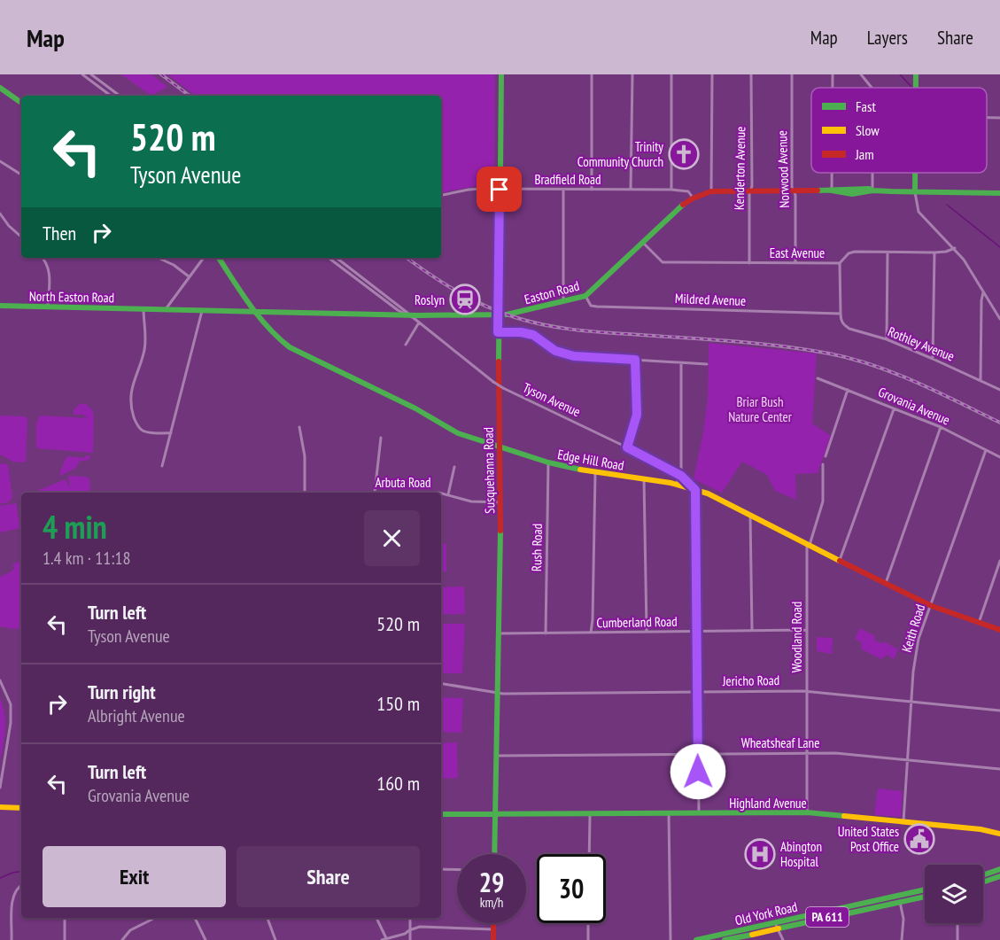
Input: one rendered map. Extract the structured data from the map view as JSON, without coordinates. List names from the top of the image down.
{
  "streets": {
    "main road": [
      "Easton Road",
      "North Easton Road",
      "Edge Hill Road",
      "Susquehanna Road",
      "Highland Avenue",
      "Old York Road",
      "PA 611"
    ],
    "street": [
      "Kenderton Avenue",
      "Norwood Avenue",
      "Bradfield Road",
      "East Avenue",
      "Mildred Avenue",
      "Rothley Avenue",
      "Tyson Avenue",
      "Grovania Avenue",
      "Arbuta Road",
      "Rush Road",
      "Cumberland Road",
      "Keith Road",
      "Woodland Road",
      "Jericho Road",
      "Wheatsheaf Lane"
    ]
  },
  "crossings": [
    ["Kenderton Avenue", "East Avenue"],
    ["Kenderton Avenue", "Easton Road"],
    ["Norwood Avenue", "East Avenue"],
    ["Norwood Avenue", "Easton Road"],
    ["Bradfield Road", "Easton Road"],
    ["Bradfield Road", "Susquehanna Road"],
    ["East Avenue", "Easton Road"],
    ["Easton Road", "North Easton Road"],
    ["Easton Road", "Mildred Avenue"],
    ["Easton Road", "Tyson Avenue"],
    ["Easton Road", "Edge Hill Road"],
    ["Easton Road", "Susquehanna Road"],
    ["Mildred Avenue", "Rothley Avenue"],
    ["Tyson Avenue", "Edge Hill Road"],
    ["Grovania Avenue", "Keith Road"],
    ["Edge Hill Road", "Susquehanna Road"],
    ["Edge Hill Road", "Rush Road"],
    ["Edge Hill Road", "Keith Road"],
    ["Edge Hill Road", "Woodland Road"],
    ["Susquehanna Road", "Arbuta Road"],
    ["Susquehanna Road", "Cumberland Road"],
    ["Susquehanna Road", "Jericho Road"],
    ["Susquehanna Road", "Wheatsheaf Lane"],
    ["Susquehanna Road", "Highland Avenue"],
    ["Rush Road", "Cumberland Road"],
    ["Cumberland Road", "Woodland Road"],
    ["Keith Road", "Jericho Road"],
    ["Keith Road", "Wheatsheaf Lane"],
    ["Keith Road", "Highland Avenue"],
    ["Woodland Road", "Jericho Road"],
    ["Woodland Road", "Wheatsheaf Lane"],
    ["Woodland Road", "Highland Avenue"]
  ],
  "parks": ["Briar Bush Nature Center"],
  "places": {
    "church": ["Trinity Community Church"],
    "station": ["Roslyn"],
    "public building": ["United States Post Office"],
    "hospital": ["Abington Hospital"]
  },
  "legend": ["Fast", "Slow", "Jam"],
  "page": {
    "header": "Map",
    "nav": ["Map", "Layers", "Share"],
    "turn": ["520 m", "Tyson Avenue"],
    "then": "Then",
    "heading": ["4 min", "1.4 km · 11:18"],
    "list": [
      {
        "name": "Turn left",
        "note": "Tyson Avenue",
        "value": "520 m"
      },
      {
        "name": "Turn right",
        "note": "Albright Avenue",
        "value": "150 m"
      },
      {
        "name": "Turn left",
        "note": "Grovania Avenue",
        "value": "160 m"
      }
    ],
    "buttons": ["Exit", "Share"],
    "speed": "29 km/h",
    "limit": "30"
  }
}
